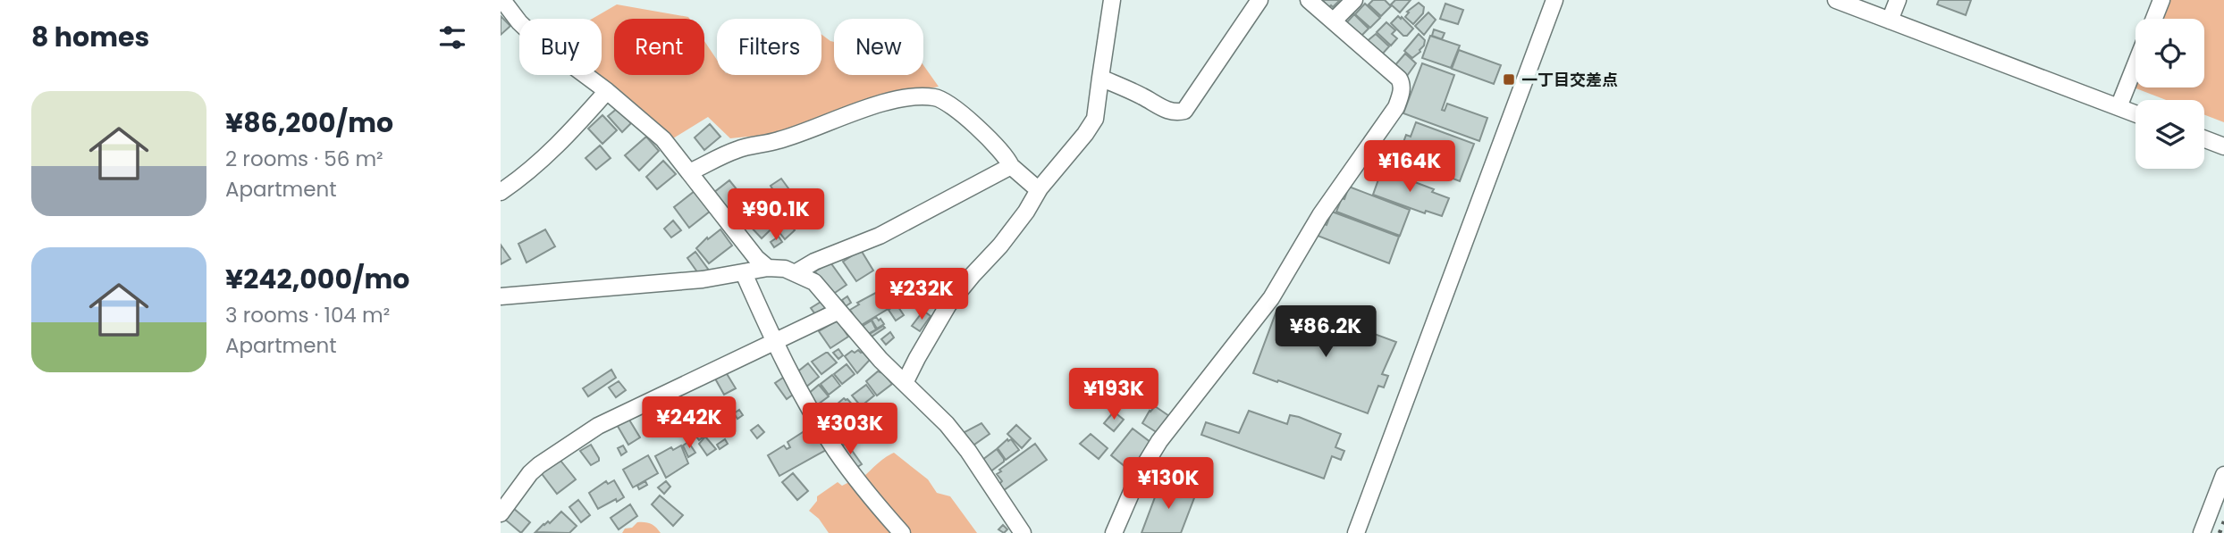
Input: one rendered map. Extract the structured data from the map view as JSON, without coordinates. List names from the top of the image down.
{
  "places": {
    "transit": ["一丁目交差点"]
  },
  "page": {
    "heading": "8 homes",
    "chip": [
      "Buy",
      "Rent",
      "Filters",
      "New"
    ],
    "list": [
      {
        "name": "¥86,200/mo",
        "note": "2 rooms · 56 m² · Apartment"
      },
      {
        "name": "¥242,000/mo",
        "note": "3 rooms · 104 m² · Apartment"
      }
    ],
    "price": [
      "¥164K",
      "¥90.1K",
      "¥232K",
      "¥86.2K",
      "¥193K",
      "¥242K",
      "¥303K",
      "¥130K"
    ]
  }
}
